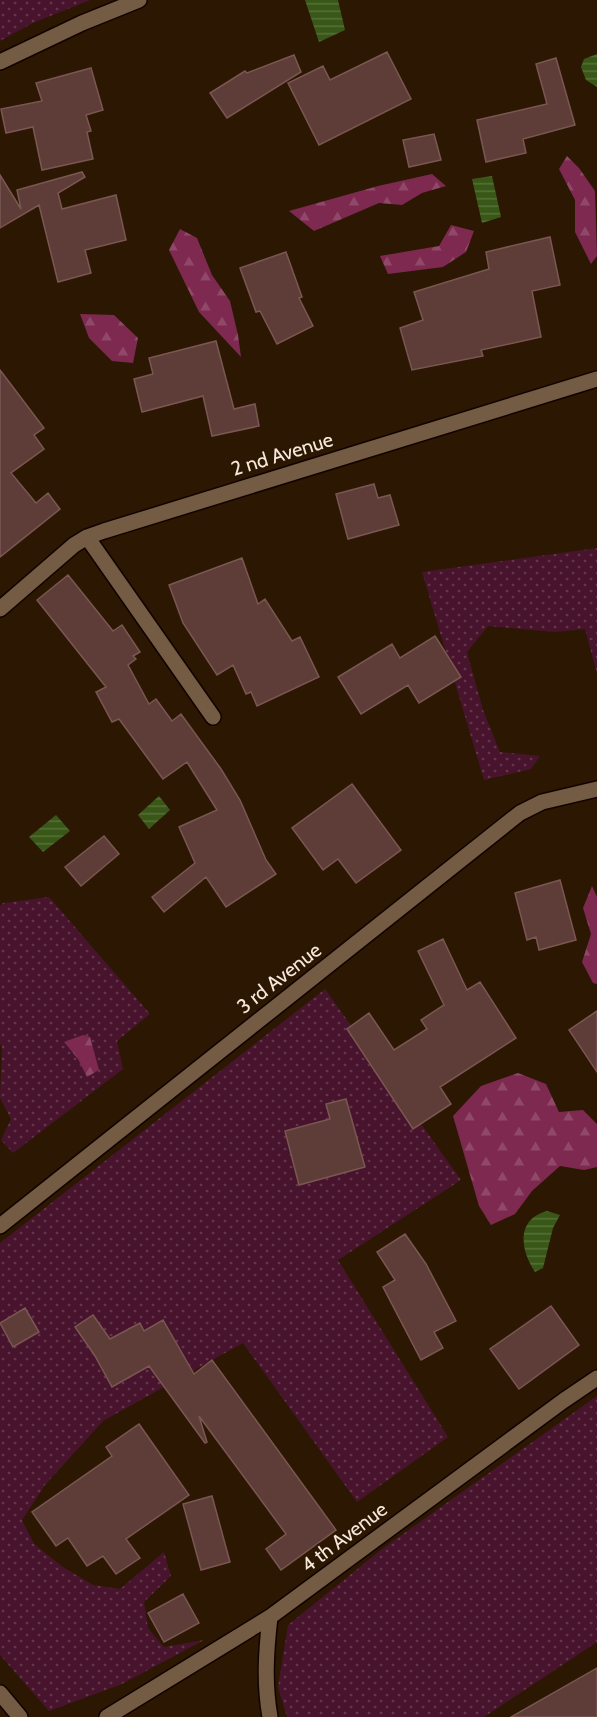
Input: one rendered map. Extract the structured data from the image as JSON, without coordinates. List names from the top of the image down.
{
  "streets": {
    "street": ["2 nd Avenue", "3 rd Avenue", "4 th Avenue"]
  }
}
